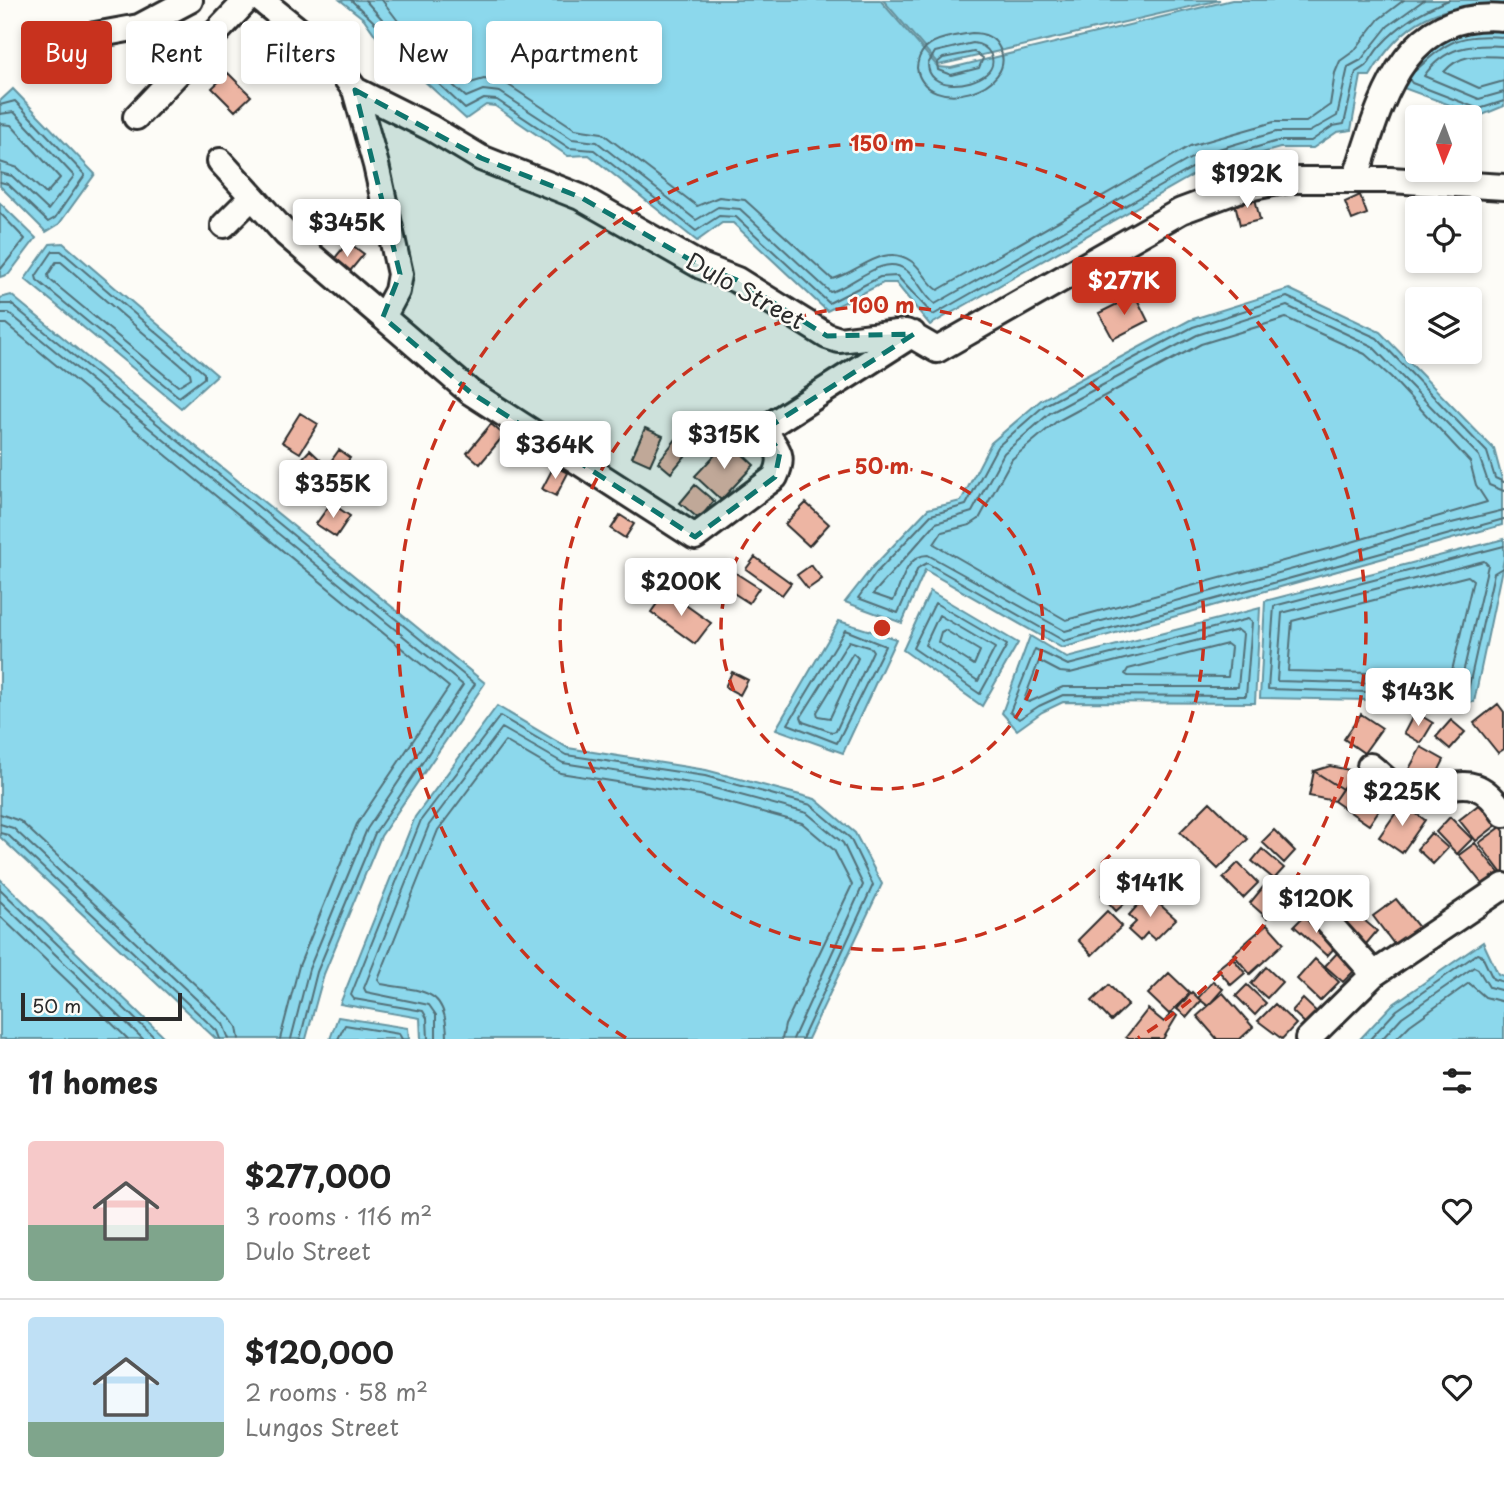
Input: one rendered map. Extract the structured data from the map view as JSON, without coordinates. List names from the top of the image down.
{
  "streets": {
    "street": ["Dulo Street"]
  },
  "scale_bar": "50 m",
  "north": "bottom",
  "page": {
    "chip": [
      "Buy",
      "Rent",
      "Filters",
      "New",
      "Apartment"
    ],
    "price": [
      "$192K",
      "$345K",
      "$277K",
      "$315K",
      "$364K",
      "$355K",
      "$200K",
      "$143K",
      "$225K",
      "$141K",
      "$120K"
    ],
    "scale": "50 m",
    "heading": "11 homes",
    "list": [
      {
        "name": "$277,000",
        "note": "3 rooms · 116 m² · Dulo Street"
      },
      {
        "name": "$120,000",
        "note": "2 rooms · 58 m² · Lungos Street"
      }
    ]
  },
  "rings": ["150 m", "100 m", "50 m"]
}
